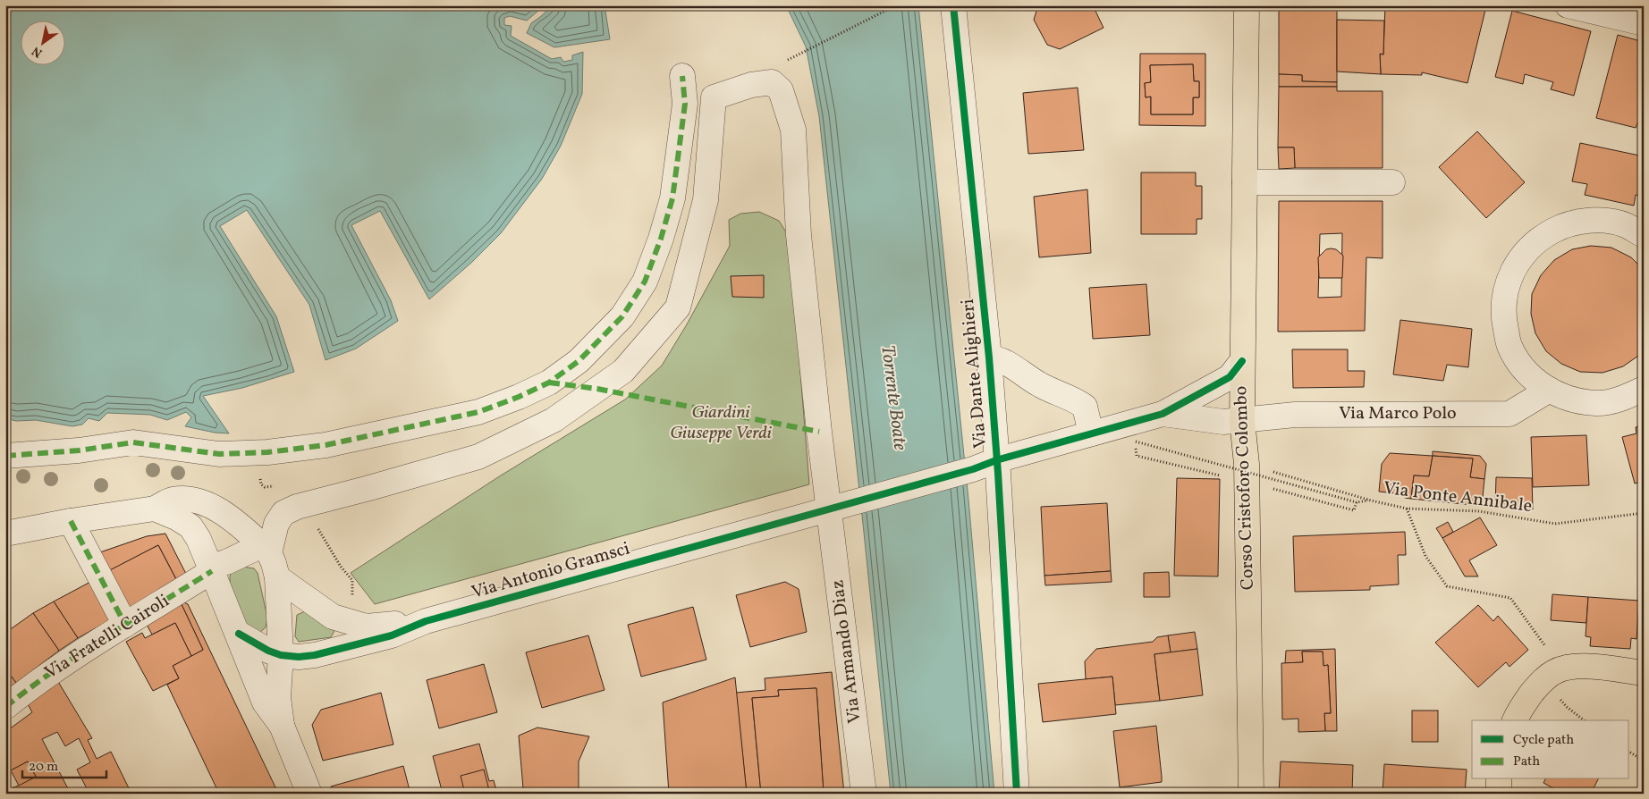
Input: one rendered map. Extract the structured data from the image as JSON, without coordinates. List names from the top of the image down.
{
  "streets": {
    "main road": ["Corso Cristoforo Colombo"],
    "street": [
      "Via Dante Alighieri",
      "Via Marco Polo",
      "Via Antonio Gramsci",
      "Via Fratelli Cairoli",
      "Via Armando Diaz"
    ],
    "path": ["Via Ponte Annibale"]
  },
  "crossings": [
    ["Via Dante Alighieri", "Via Antonio Gramsci"],
    ["Via Marco Polo", "Corso Cristoforo Colombo"],
    ["Via Marco Polo", "Via Antonio Gramsci"],
    ["Corso Cristoforo Colombo", "Via Ponte Annibale"],
    ["Via Antonio Gramsci", "Via Armando Diaz"],
    ["Via Fratelli Cairoli", "Via Armando Diaz"]
  ],
  "water": ["Torrente Boate"],
  "parks": ["Giardini Giuseppe Verdi"],
  "legend": ["Cycle path", "Path"],
  "scale_bar": "20 m",
  "north": "bottom left"
}
